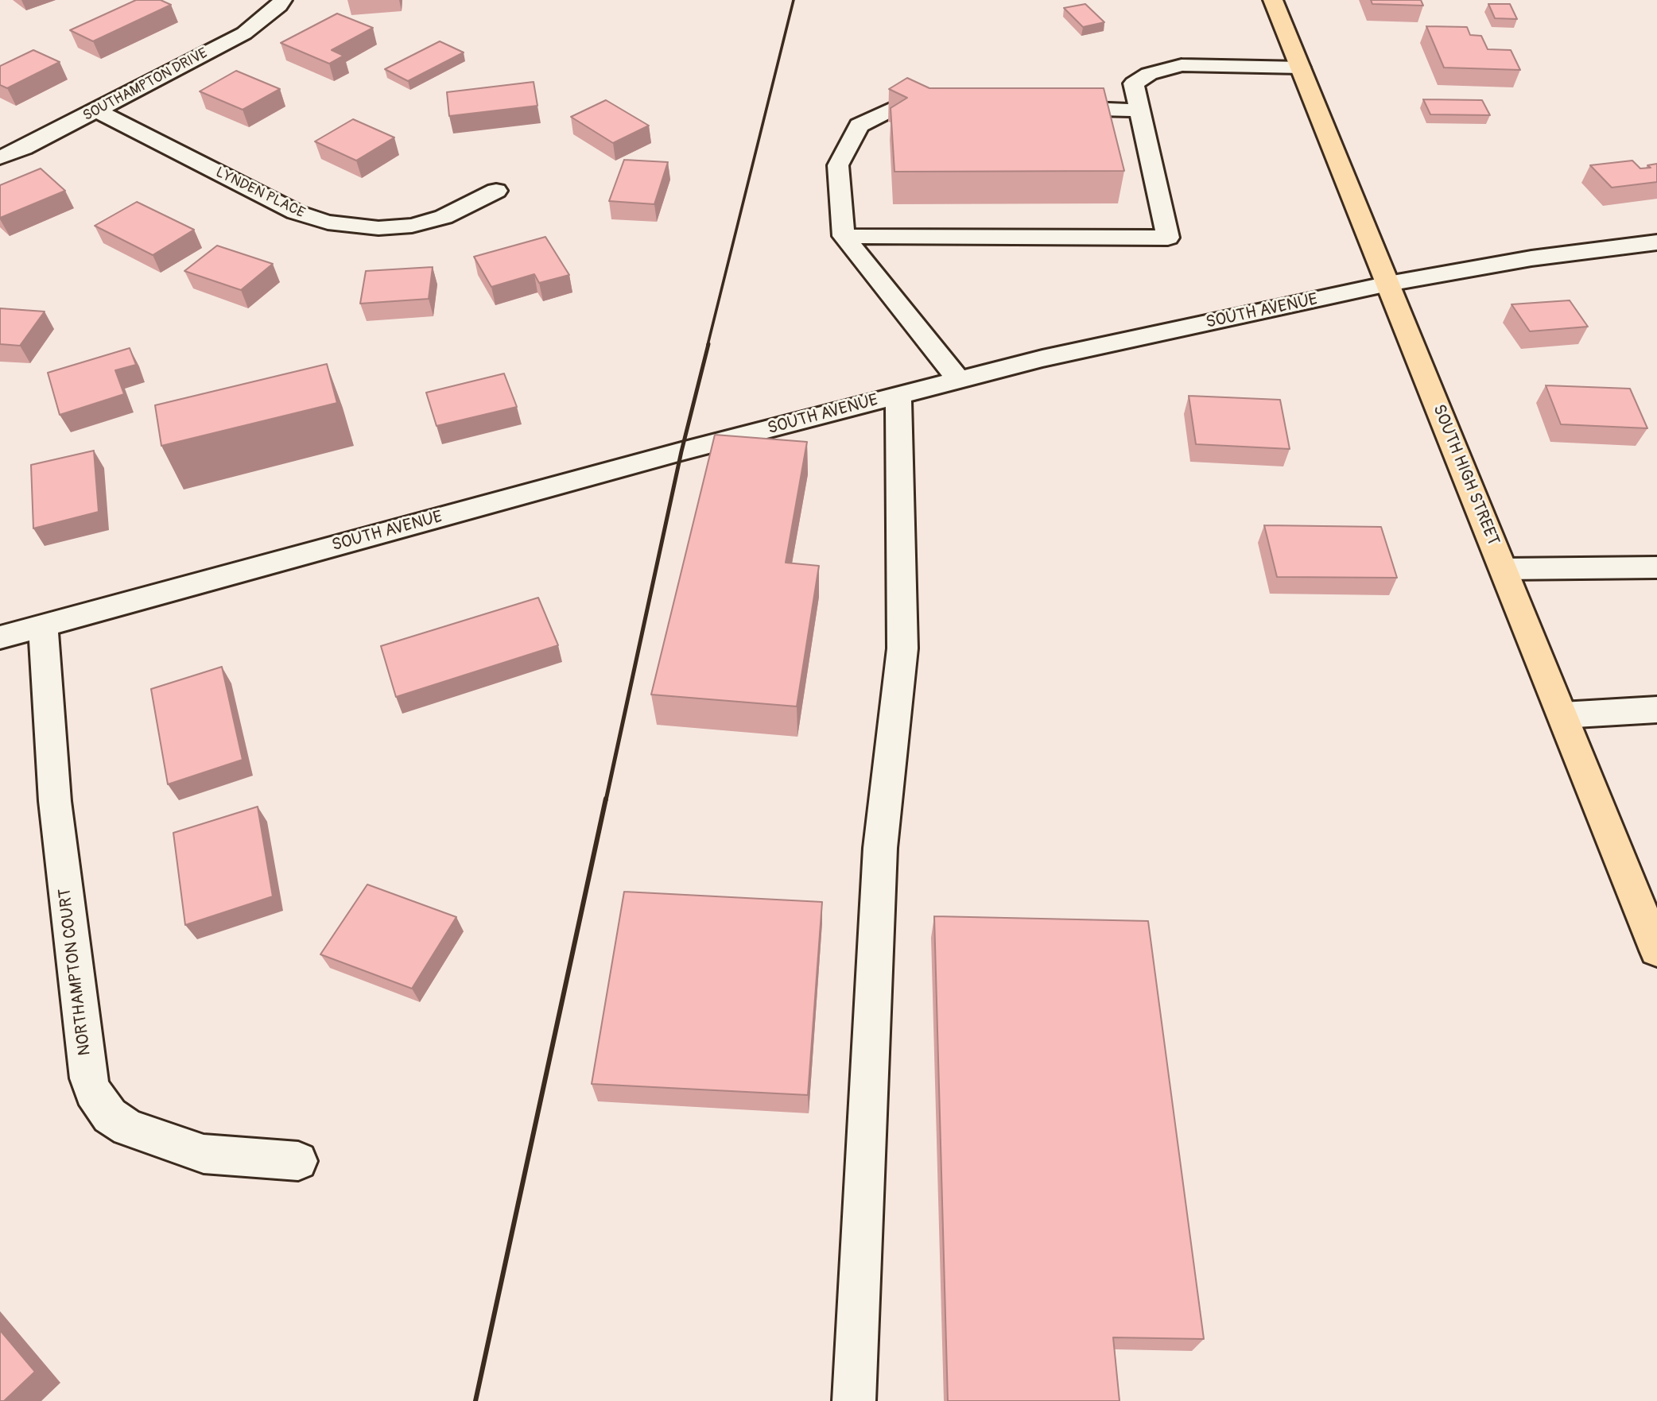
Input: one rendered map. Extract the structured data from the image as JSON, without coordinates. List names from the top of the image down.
{
  "streets": {
    "main road": ["SOUTH HIGH STREET"],
    "street": [
      "SOUTHAMPTON DRIVE",
      "LYNDEN PLACE",
      "SOUTH AVENUE",
      "NORTHAMPTON COURT"
    ]
  },
  "crossings": [
    ["SOUTHAMPTON DRIVE", "LYNDEN PLACE"],
    ["SOUTH AVENUE", "SOUTH HIGH STREET"],
    ["SOUTH AVENUE", "NORTHAMPTON COURT"]
  ]
}
